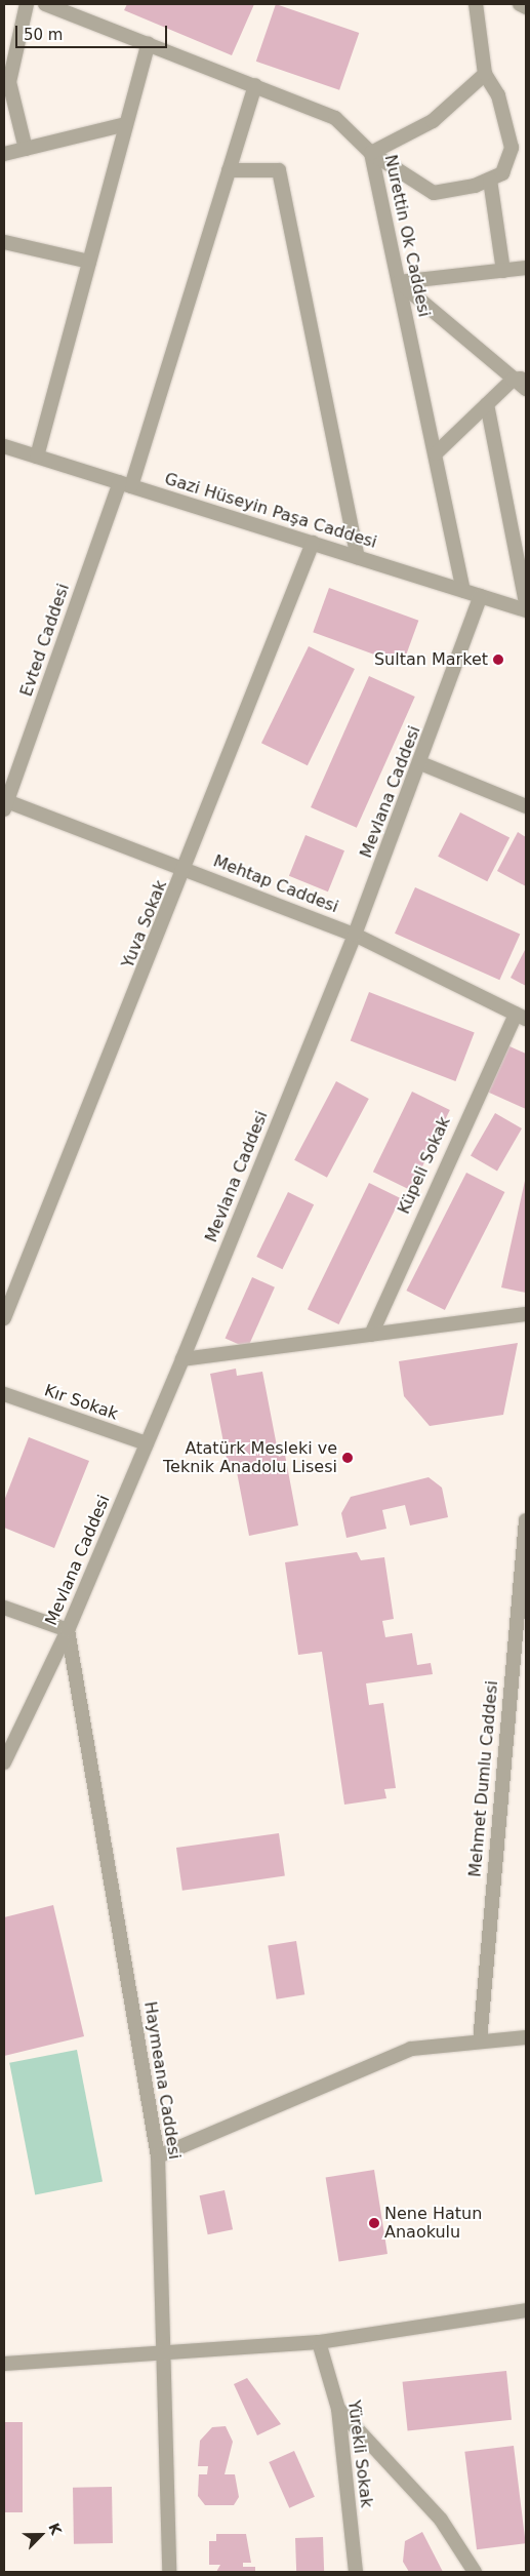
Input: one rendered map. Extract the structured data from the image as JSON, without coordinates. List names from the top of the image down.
{
  "streets": {
    "street": [
      "Nurettin Ok Caddesi",
      "Gazi Hüseyin Paşa Caddesi",
      "Evted Caddesi",
      "Mevlana Caddesi",
      "Mehtap Caddesi",
      "Yuva Sokak",
      "Küpeli Sokak",
      "Kır Sokak",
      "Mehmet Dumlu Caddesi",
      "Haymeana Caddesi",
      "Yürekli Sokak"
    ]
  },
  "crossings": [
    ["Nurettin Ok Caddesi", "Gazi Hüseyin Paşa Caddesi"],
    ["Nurettin Ok Caddesi", "Evted Caddesi"],
    ["Gazi Hüseyin Paşa Caddesi", "Evted Caddesi"],
    ["Gazi Hüseyin Paşa Caddesi", "Mevlana Caddesi"],
    ["Gazi Hüseyin Paşa Caddesi", "Yuva Sokak"],
    ["Evted Caddesi", "Mehtap Caddesi"],
    ["Mevlana Caddesi", "Mehtap Caddesi"],
    ["Mevlana Caddesi", "Kır Sokak"],
    ["Mevlana Caddesi", "Haymeana Caddesi"],
    ["Mehtap Caddesi", "Yuva Sokak"],
    ["Mehtap Caddesi", "Küpeli Sokak"]
  ],
  "places": ["Sultan Market", "Atatürk Mesleki ve Teknik Anadolu Lisesi", "Nene Hatun Anaokulu"],
  "scale_bar": "50 m",
  "north": "top right"
}
